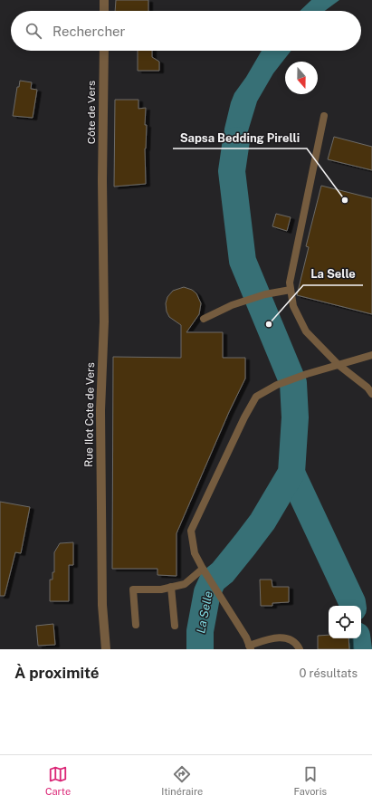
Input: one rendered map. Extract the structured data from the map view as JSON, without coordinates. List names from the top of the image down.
{
  "streets": {
    "street": ["Côte de Vers", "Rue Ilot Cote de Vers"]
  },
  "crossings": [
    ["Côte de Vers", "Rue Ilot Cote de Vers"]
  ],
  "water": ["La Selle"],
  "places": ["Sapsa Bedding Pirelli", "La Selle"],
  "north": "bottom",
  "page": {
    "search": "Rechercher",
    "heading": ["À proximité", "0 résultats"],
    "nav": ["Carte", "Itinéraire", "Favoris"]
  }
}
